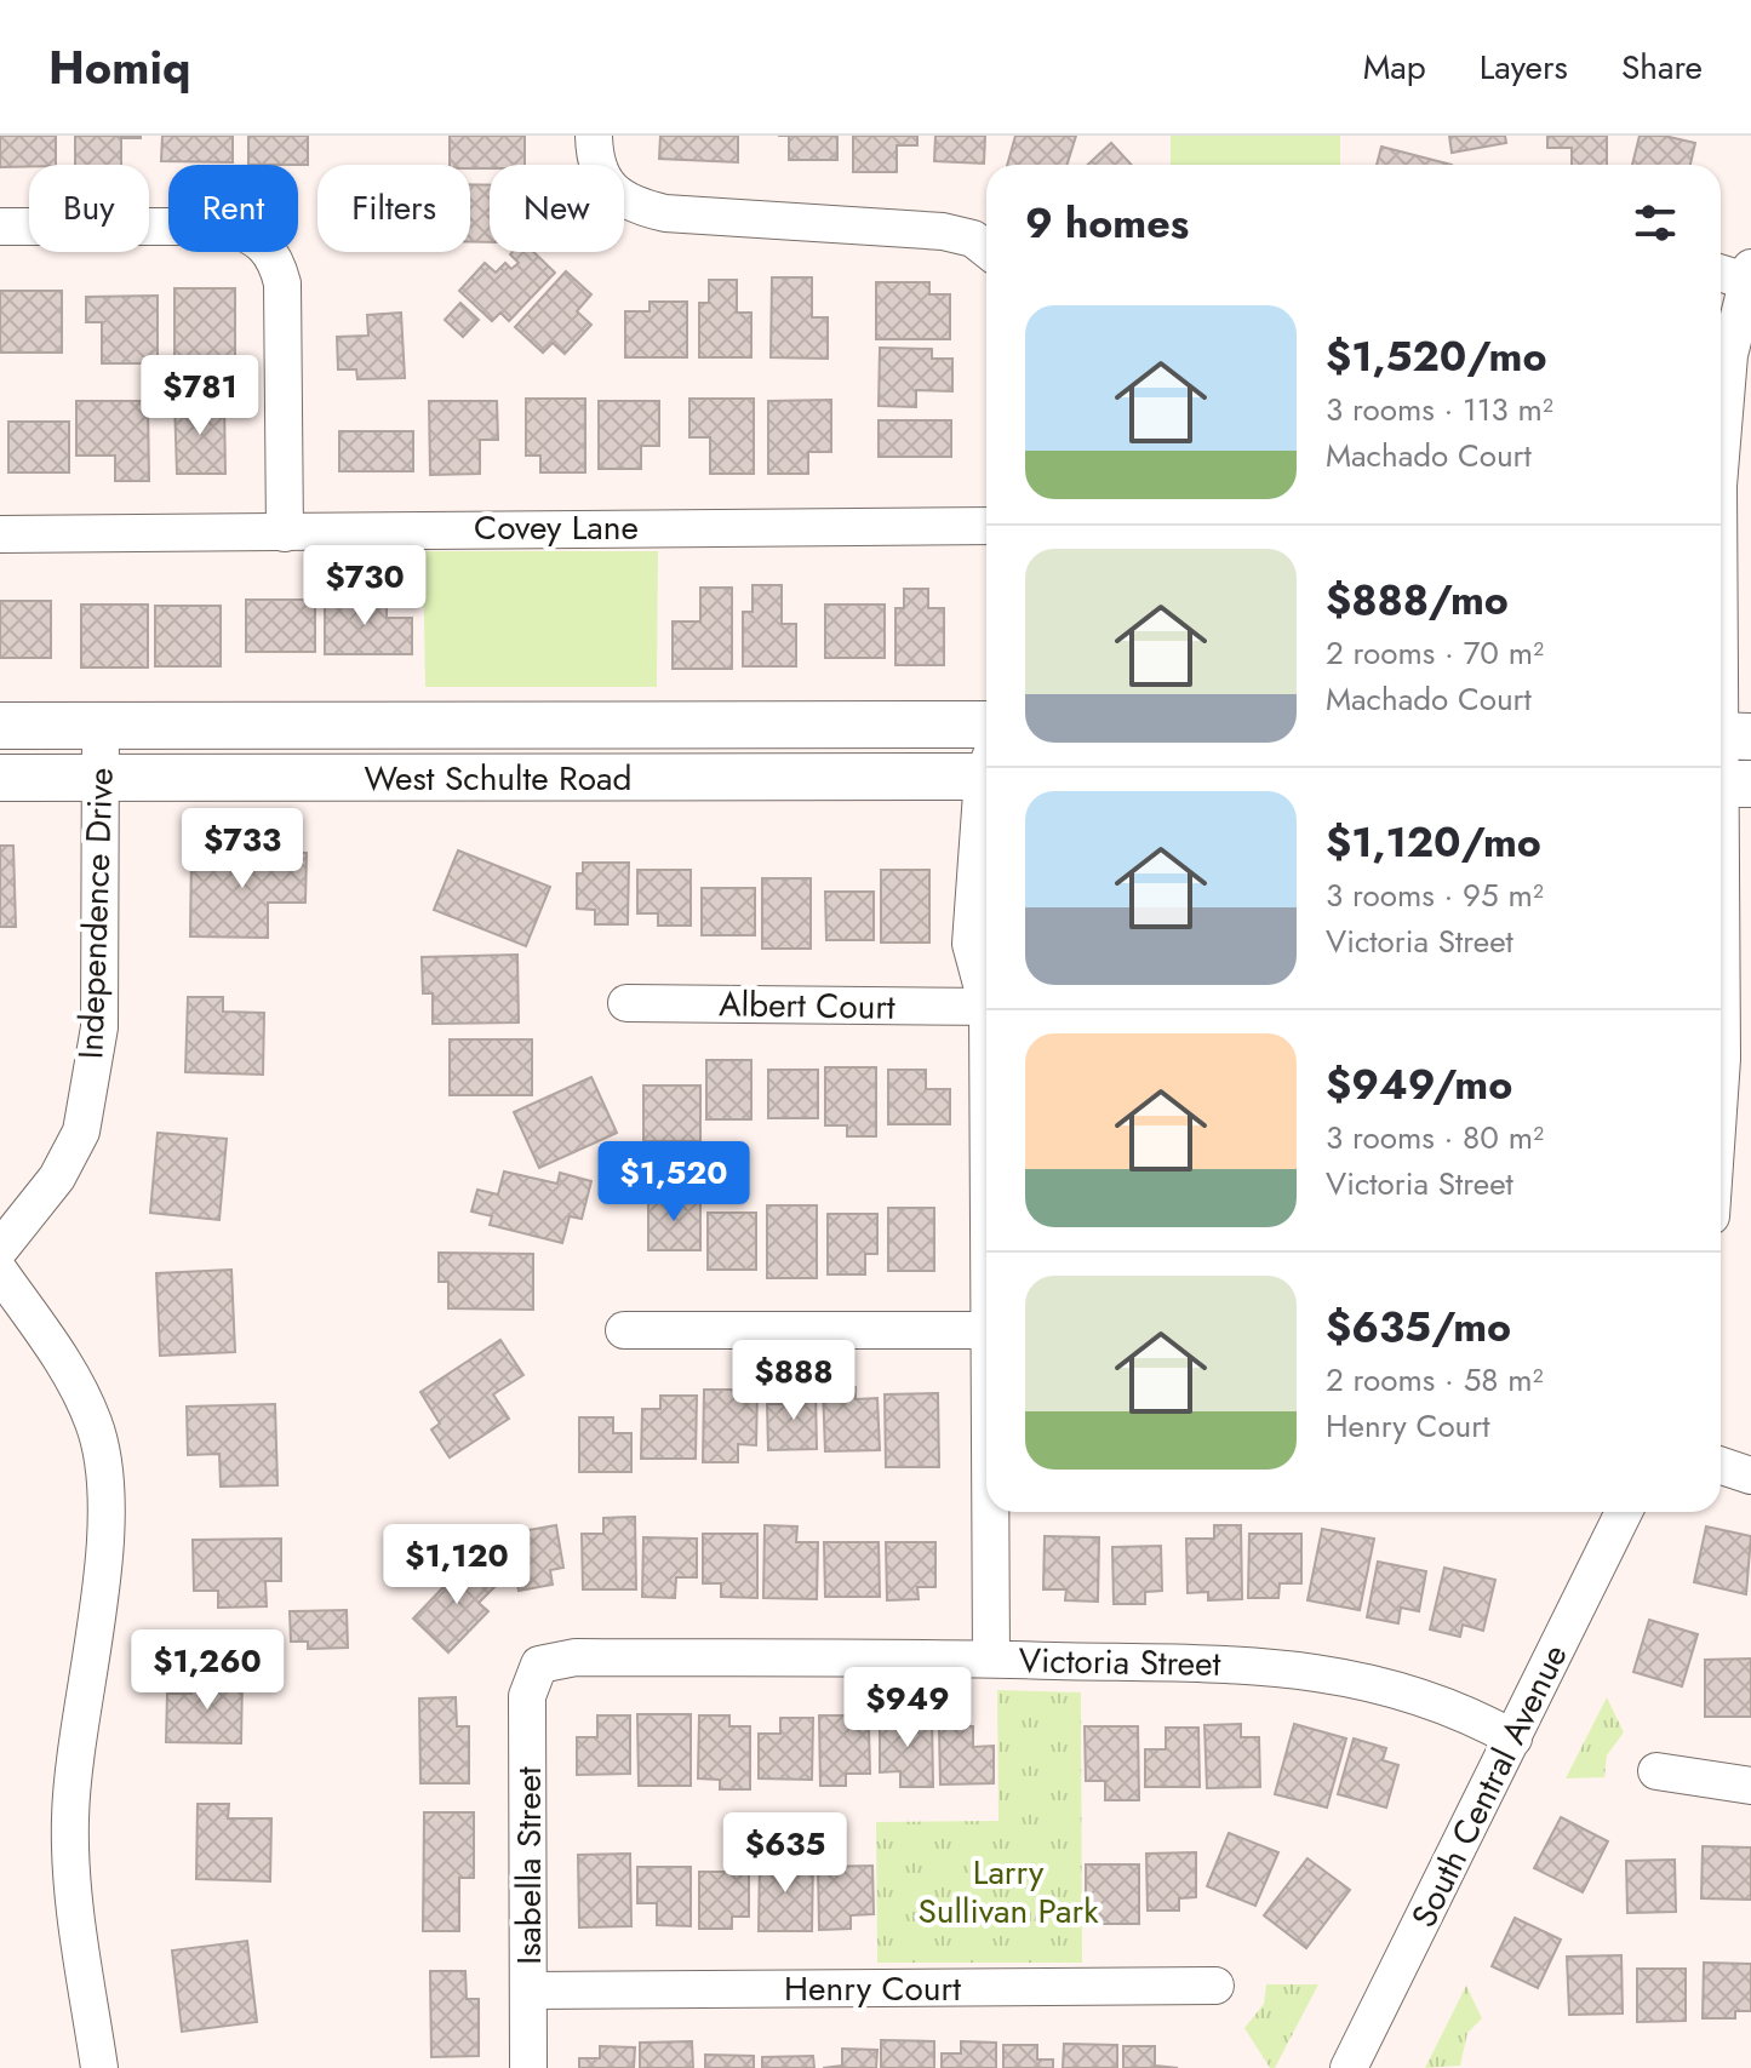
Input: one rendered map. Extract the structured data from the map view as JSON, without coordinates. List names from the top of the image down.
{
  "streets": {
    "main road": ["West Schulte Road"],
    "street": [
      "Covey Lane",
      "Independence Drive",
      "Albert Court",
      "Victoria Street",
      "South Central Avenue",
      "Isabella Street",
      "Henry Court"
    ]
  },
  "crossings": [
    ["West Schulte Road", "Independence Drive"],
    ["Victoria Street", "South Central Avenue"],
    ["Victoria Street", "Isabella Street"],
    ["Isabella Street", "Henry Court"]
  ],
  "parks": ["Larry Sullivan Park"],
  "page": {
    "header": "Homiq",
    "nav": ["Map", "Layers", "Share"],
    "chip": [
      "Buy",
      "Rent",
      "Filters",
      "New"
    ],
    "heading": "9 homes",
    "list": [
      {
        "name": "$1,520/mo",
        "note": "3 rooms · 113 m² · Machado Court"
      },
      {
        "name": "$888/mo",
        "note": "2 rooms · 70 m² · Machado Court"
      },
      {
        "name": "$1,120/mo",
        "note": "3 rooms · 95 m² · Victoria Street"
      },
      {
        "name": "$949/mo",
        "note": "3 rooms · 80 m² · Victoria Street"
      },
      {
        "name": "$635/mo",
        "note": "2 rooms · 58 m² · Henry Court"
      }
    ],
    "price": [
      "$781",
      "$730",
      "$733",
      "$1,520",
      "$888",
      "$1,120",
      "$1,260",
      "$949",
      "$635"
    ]
  }
}
